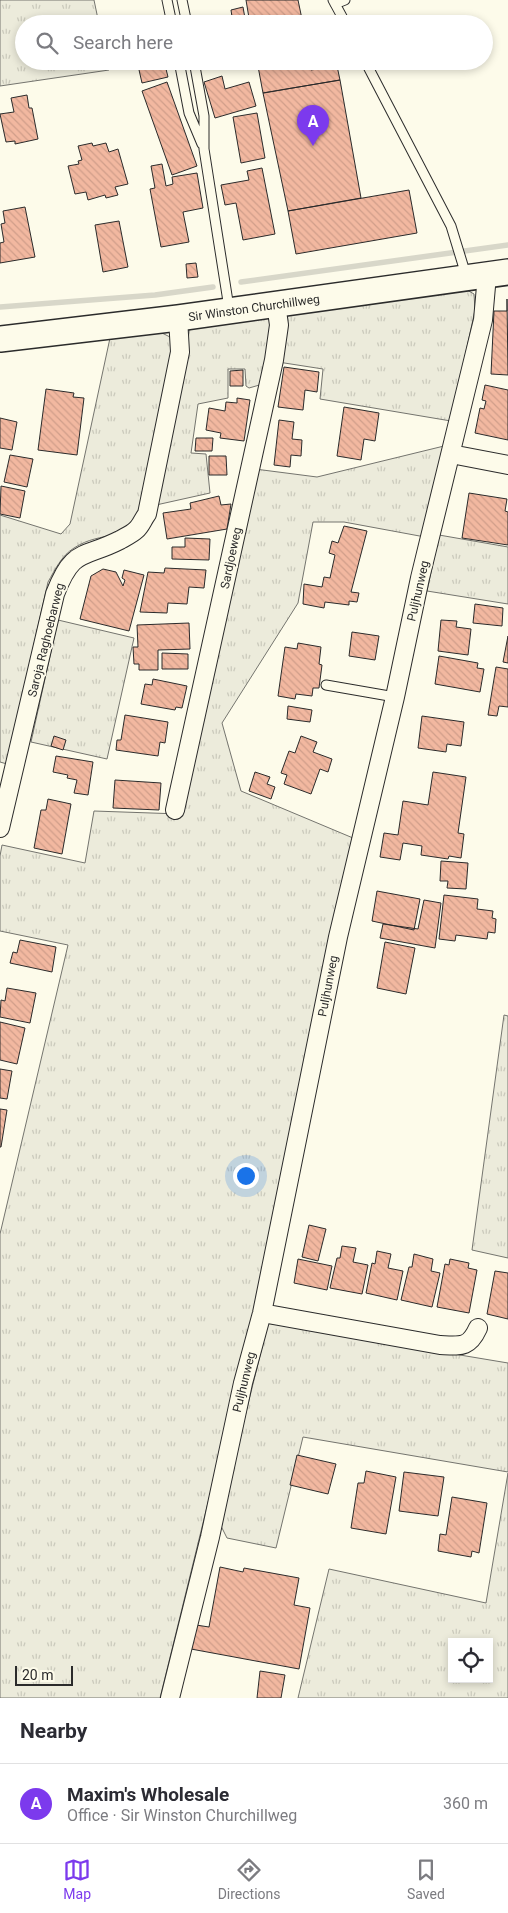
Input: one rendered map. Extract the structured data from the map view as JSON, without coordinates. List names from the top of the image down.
{
  "streets": {
    "street": [
      "Sir Winston Churchillweg",
      "Sardjoeweg",
      "Puljhunweg",
      "Saroja Raghoebarweg"
    ]
  },
  "crossings": [
    ["Sir Winston Churchillweg", "Sardjoeweg"],
    ["Sir Winston Churchillweg", "Puljhunweg"],
    ["Sir Winston Churchillweg", "Saroja Raghoebarweg"]
  ],
  "scale_bar": "20 m",
  "page": {
    "search": "Search here",
    "pins": "A",
    "scale": "20 m",
    "heading": "Nearby",
    "list": [
      {
        "mark": "A",
        "name": "Maxim's Wholesale",
        "note": "Office · Sir Winston Churchillweg",
        "value": "360 m"
      }
    ],
    "nav": ["Map", "Directions", "Saved"]
  }
}
